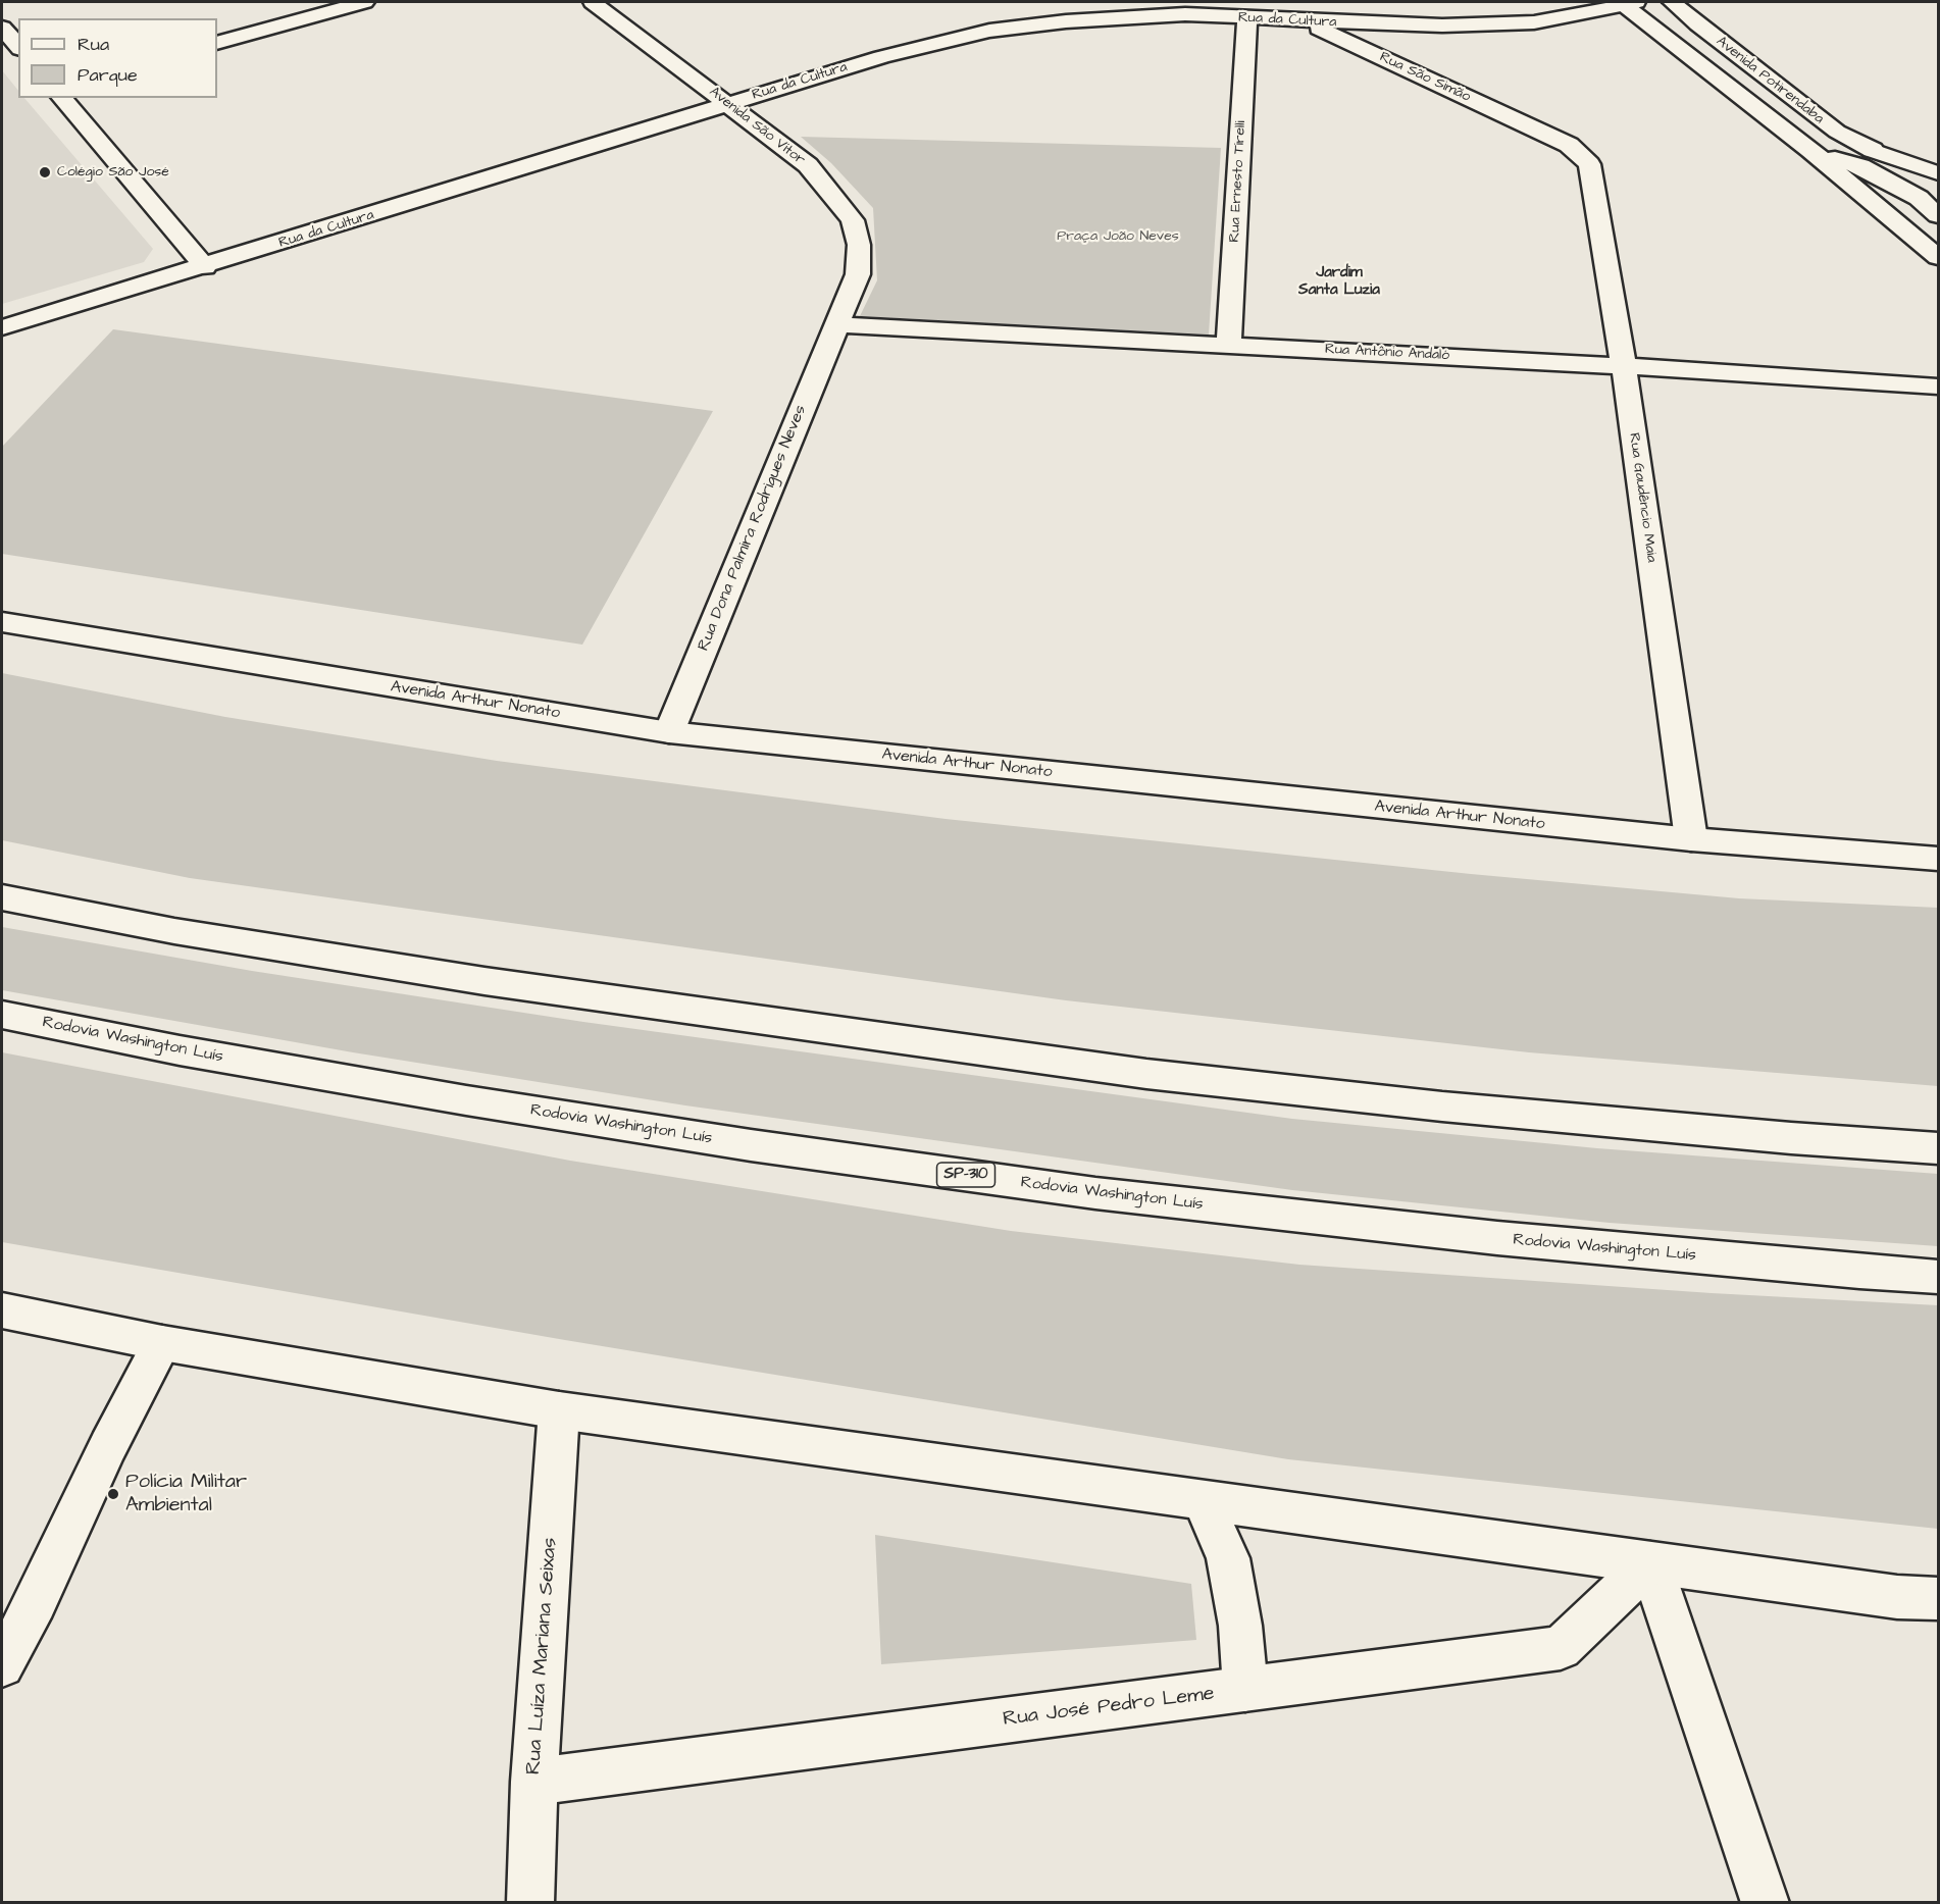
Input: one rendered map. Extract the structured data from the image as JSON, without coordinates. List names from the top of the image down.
{
  "streets": {
    "main road": [
      "Rua da Cultura",
      "Rua São Simão",
      "Avenida Potirendaba",
      "Avenida São Vítor",
      "Rua Ernesto Tirelli",
      "Rua Antônio Andaló",
      "Rua Gaudêncio Maia",
      "Rua Dona Palmira Rodrigues Neves",
      "Avenida Arthur Nonato",
      "Rodovia Washington Luís",
      "SP-310",
      "Rua Luíza Mariana Seixas",
      "Rua José Pedro Leme"
    ]
  },
  "crossings": [
    ["Rua da Cultura", "Rua São Simão"],
    ["Rua da Cultura", "Avenida Potirendaba"],
    ["Rua da Cultura", "Avenida São Vítor"],
    ["Rua da Cultura", "Rua Ernesto Tirelli"],
    ["Rua São Simão", "Rua Gaudêncio Maia"],
    ["Avenida São Vítor", "Rua Antônio Andaló"],
    ["Avenida São Vítor", "Rua Dona Palmira Rodrigues Neves"],
    ["Rua Ernesto Tirelli", "Rua Antônio Andaló"],
    ["Rua Antônio Andaló", "Rua Gaudêncio Maia"],
    ["Rua Antônio Andaló", "Rua Dona Palmira Rodrigues Neves"],
    ["Rua Gaudêncio Maia", "Avenida Arthur Nonato"],
    ["Rua Dona Palmira Rodrigues Neves", "Avenida Arthur Nonato"],
    ["Rua Luíza Mariana Seixas", "Rua José Pedro Leme"]
  ],
  "districts": ["Jardim Santa Luzia"],
  "parks": ["Praça João Neves"],
  "places": ["Colégio São José", "Polícia Militar Ambiental"],
  "legend": ["Rua", "Parque"]
}
